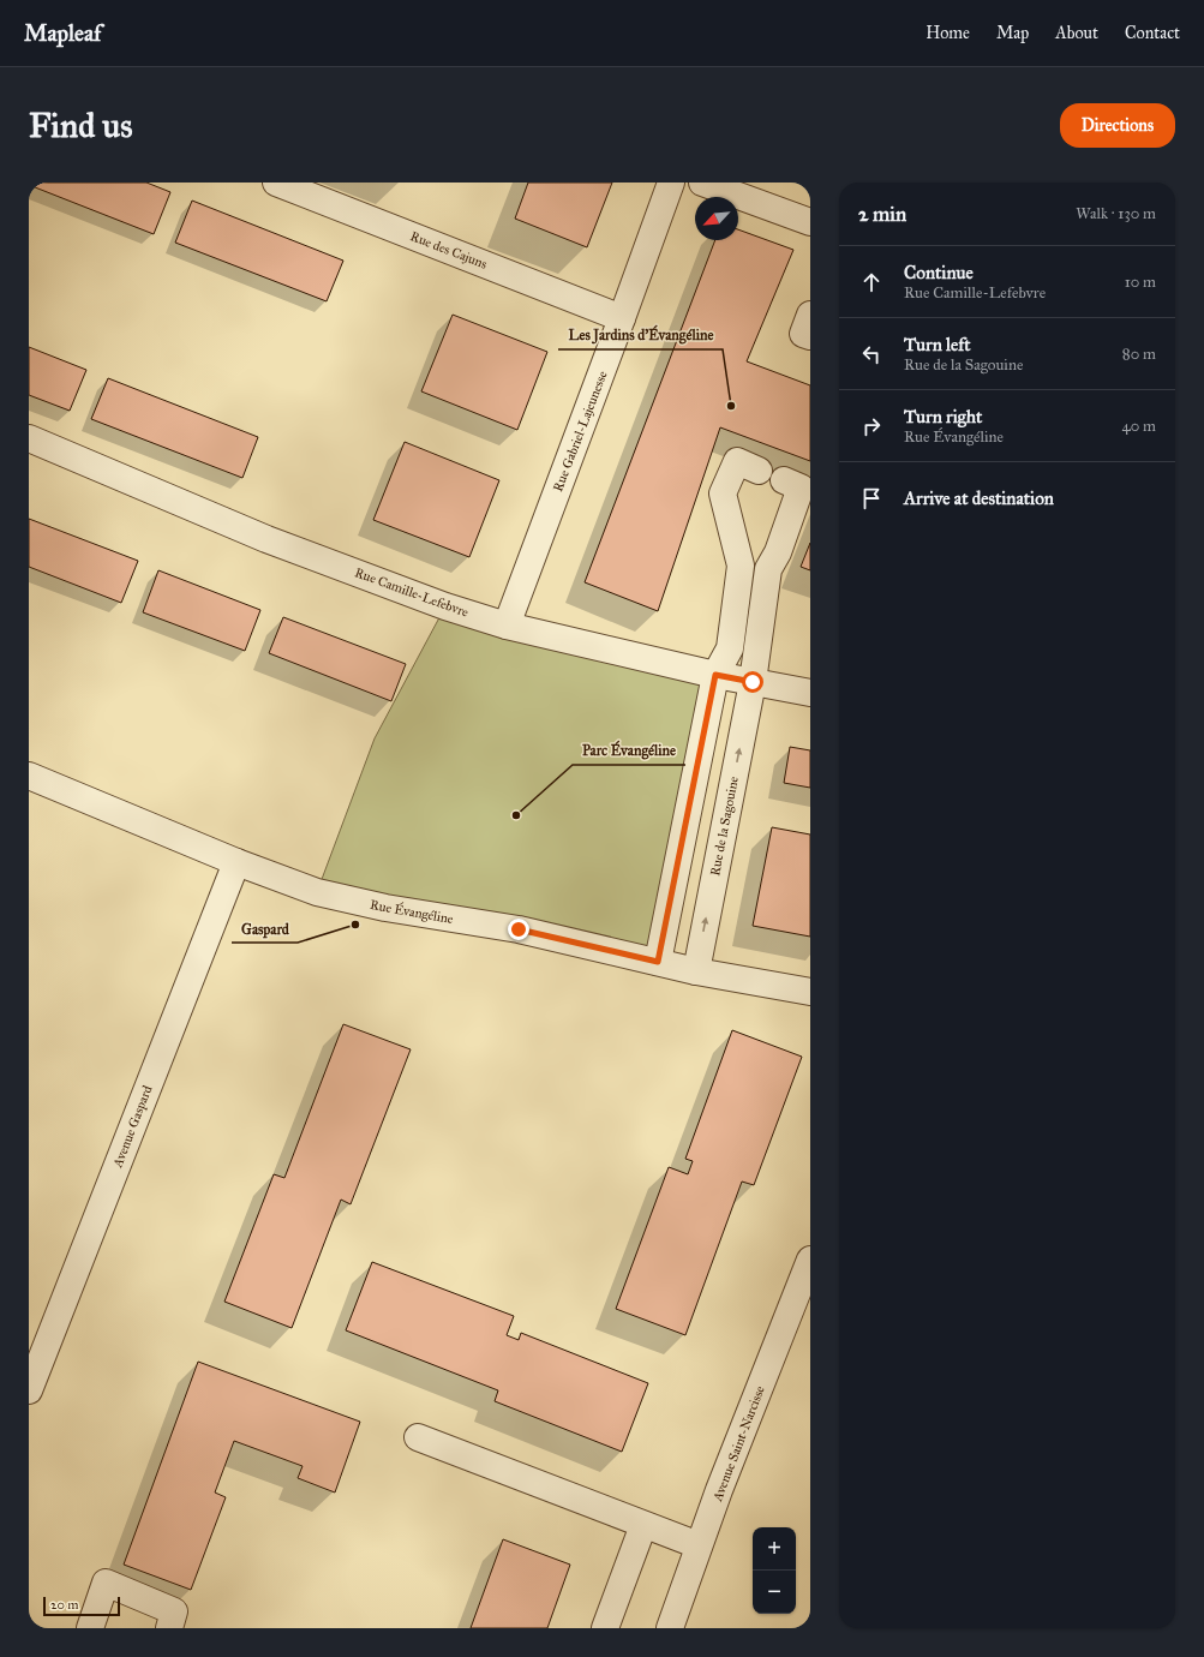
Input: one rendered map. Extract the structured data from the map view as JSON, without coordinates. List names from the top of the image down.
{
  "streets": {
    "street": [
      "Rue des Cajuns",
      "Rue Gabriel-Lajeunesse",
      "Rue Camille-Lefebvre",
      "Rue de la Sagouine",
      "Rue Évangéline",
      "Avenue Gaspard",
      "Avenue Saint-Narcisse"
    ]
  },
  "crossings": [
    ["Rue des Cajuns", "Rue Gabriel-Lajeunesse"],
    ["Rue Gabriel-Lajeunesse", "Rue Camille-Lefebvre"],
    ["Rue Camille-Lefebvre", "Rue de la Sagouine"],
    ["Rue de la Sagouine", "Rue Évangéline"],
    ["Rue Évangéline", "Avenue Gaspard"]
  ],
  "places": ["Les Jardins d'Évangéline", "Parc Évangéline", "Gaspard"],
  "scale_bar": "20 m",
  "north": "bottom left",
  "page": {
    "header": "Mapleaf",
    "nav": [
      "Home",
      "Map",
      "About",
      "Contact"
    ],
    "buttons": "Directions",
    "title": "Find us",
    "heading": ["2 min", "Walk · 130 m"],
    "list": [
      ["Continue", "Rue Camille-Lefebvre", "10 m"],
      ["Turn left", "Rue de la Sagouine", "80 m"],
      ["Turn right", "Rue Évangéline", "40 m"],
      "Arrive at destination"
    ],
    "map_buttons": ["+", "−"],
    "scale": "20 m"
  }
}
